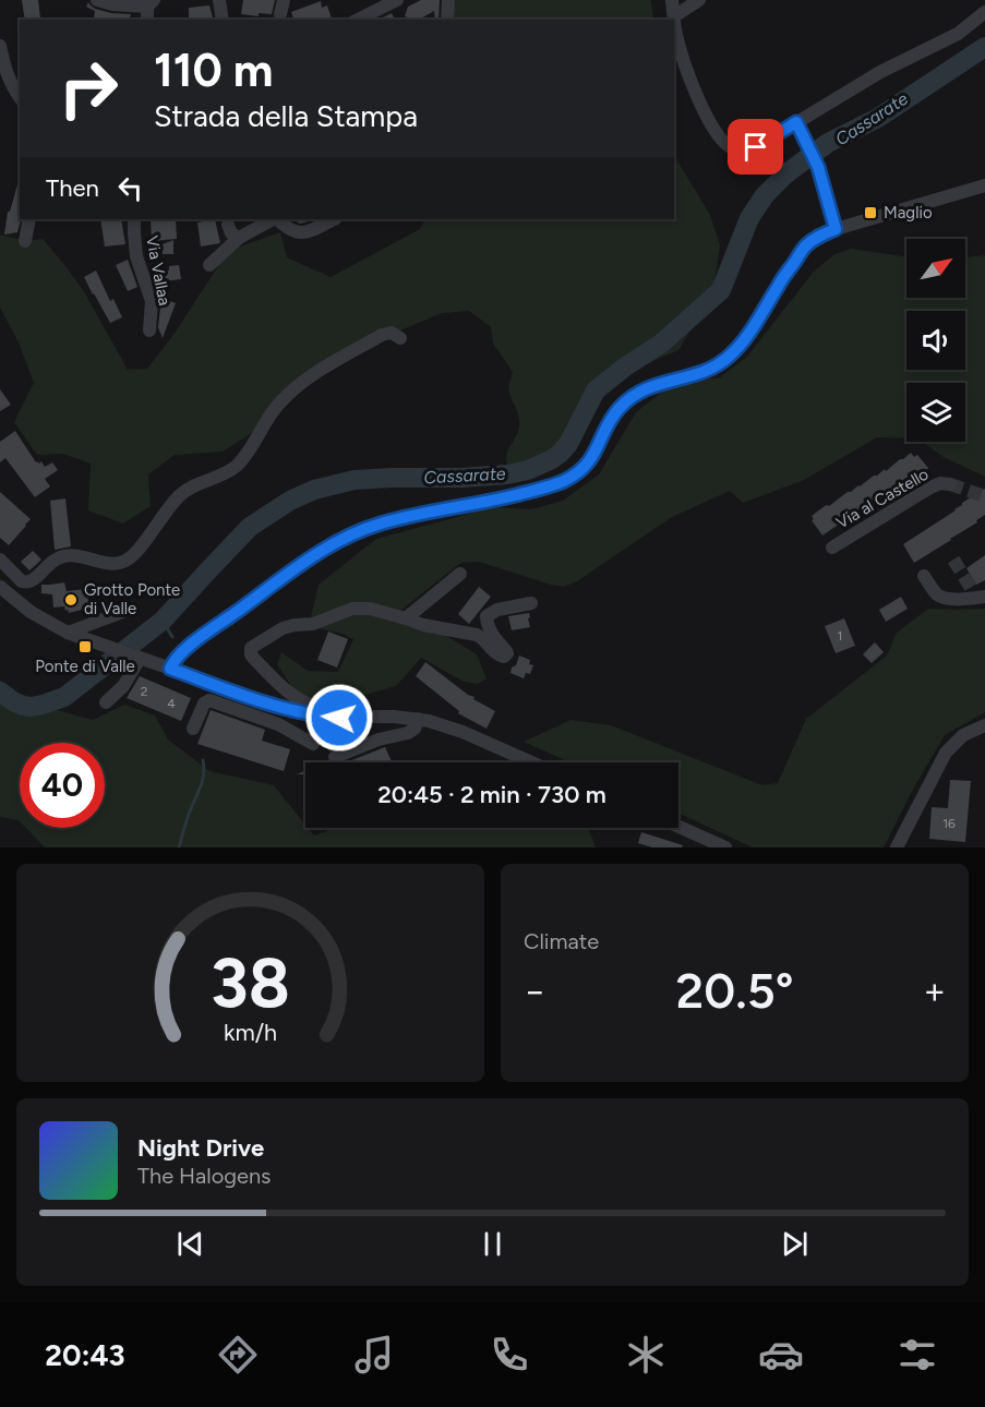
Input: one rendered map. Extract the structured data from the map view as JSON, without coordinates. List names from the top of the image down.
{
  "streets": {
    "street": ["Via Vallaa", "Via al Castello"]
  },
  "water": ["Cassarate"],
  "places": {
    "transit": ["Maglio", "Ponte di Valle"],
    "other": ["Grotto Ponte di Valle"]
  },
  "house_numbers": [
    "1",
    "2",
    "4",
    "16"
  ],
  "north": "top right",
  "page": {
    "turn": ["110 m", "Strada della Stampa"],
    "then": "Then",
    "limit": "40",
    "trip": "20:45 · 2 min · 730 m",
    "tile": "Climate",
    "heat": ["−", "20.5°", "+"],
    "song": ["Night Drive", "The Halogens"],
    "tabs": "20:43",
    "gauge": ["38", "km/h"]
  }
}
